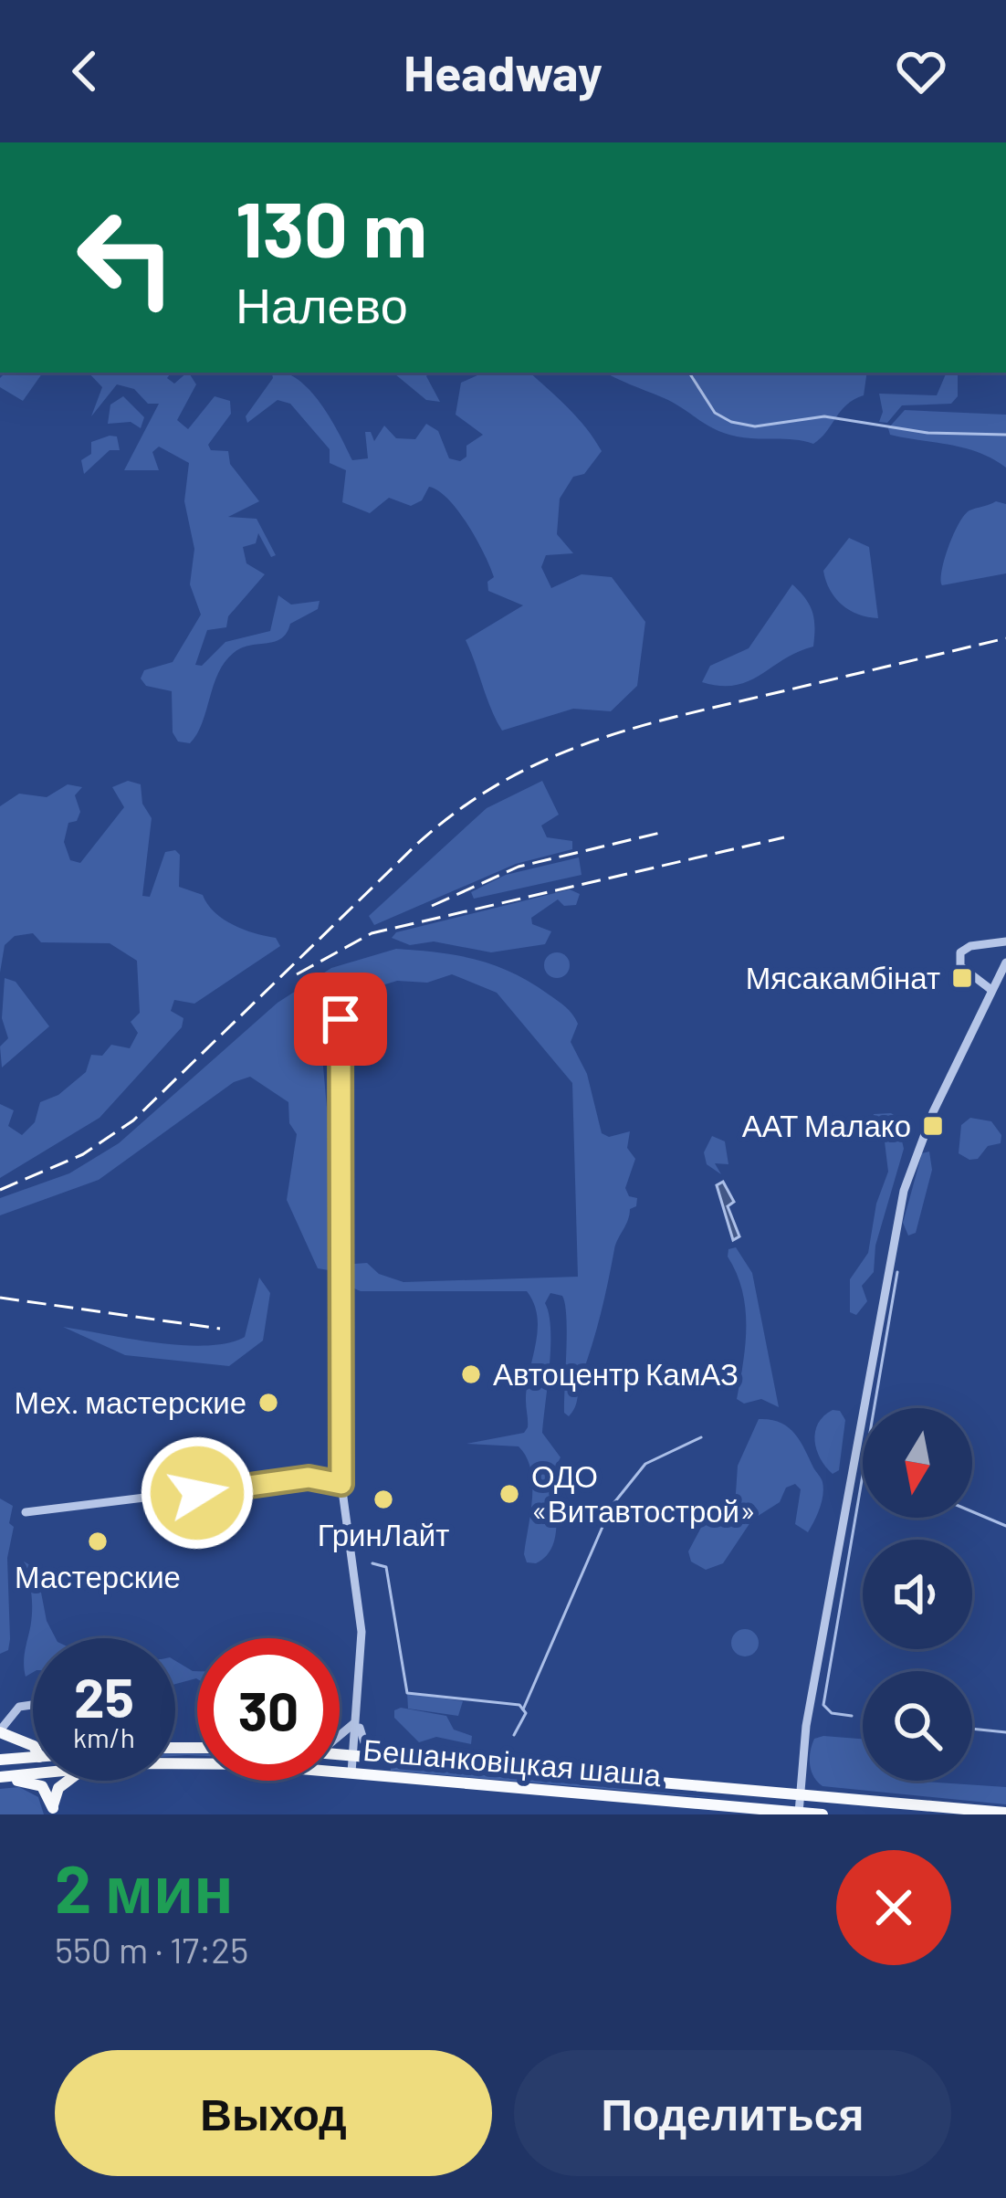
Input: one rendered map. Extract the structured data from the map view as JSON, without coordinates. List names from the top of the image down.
{
  "streets": {
    "main road": ["Бешанковіцкая шаша"]
  },
  "places": {
    "transit": ["Мясакамбінат", "ААТ Малако"],
    "other": [
      "Автоцентр КамАЗ",
      "Мех. мастерские",
      "ОДО «Витавтострой»",
      "ГринЛайт",
      "Мастерские"
    ]
  },
  "north": "bottom",
  "page": {
    "header": "Headway",
    "turn": ["130 m", "Налево"],
    "speed": "25 km/h",
    "limit": "30",
    "heading": ["2 мин", "550 m · 17:25"],
    "buttons": ["Выход", "Поделиться"]
  }
}
